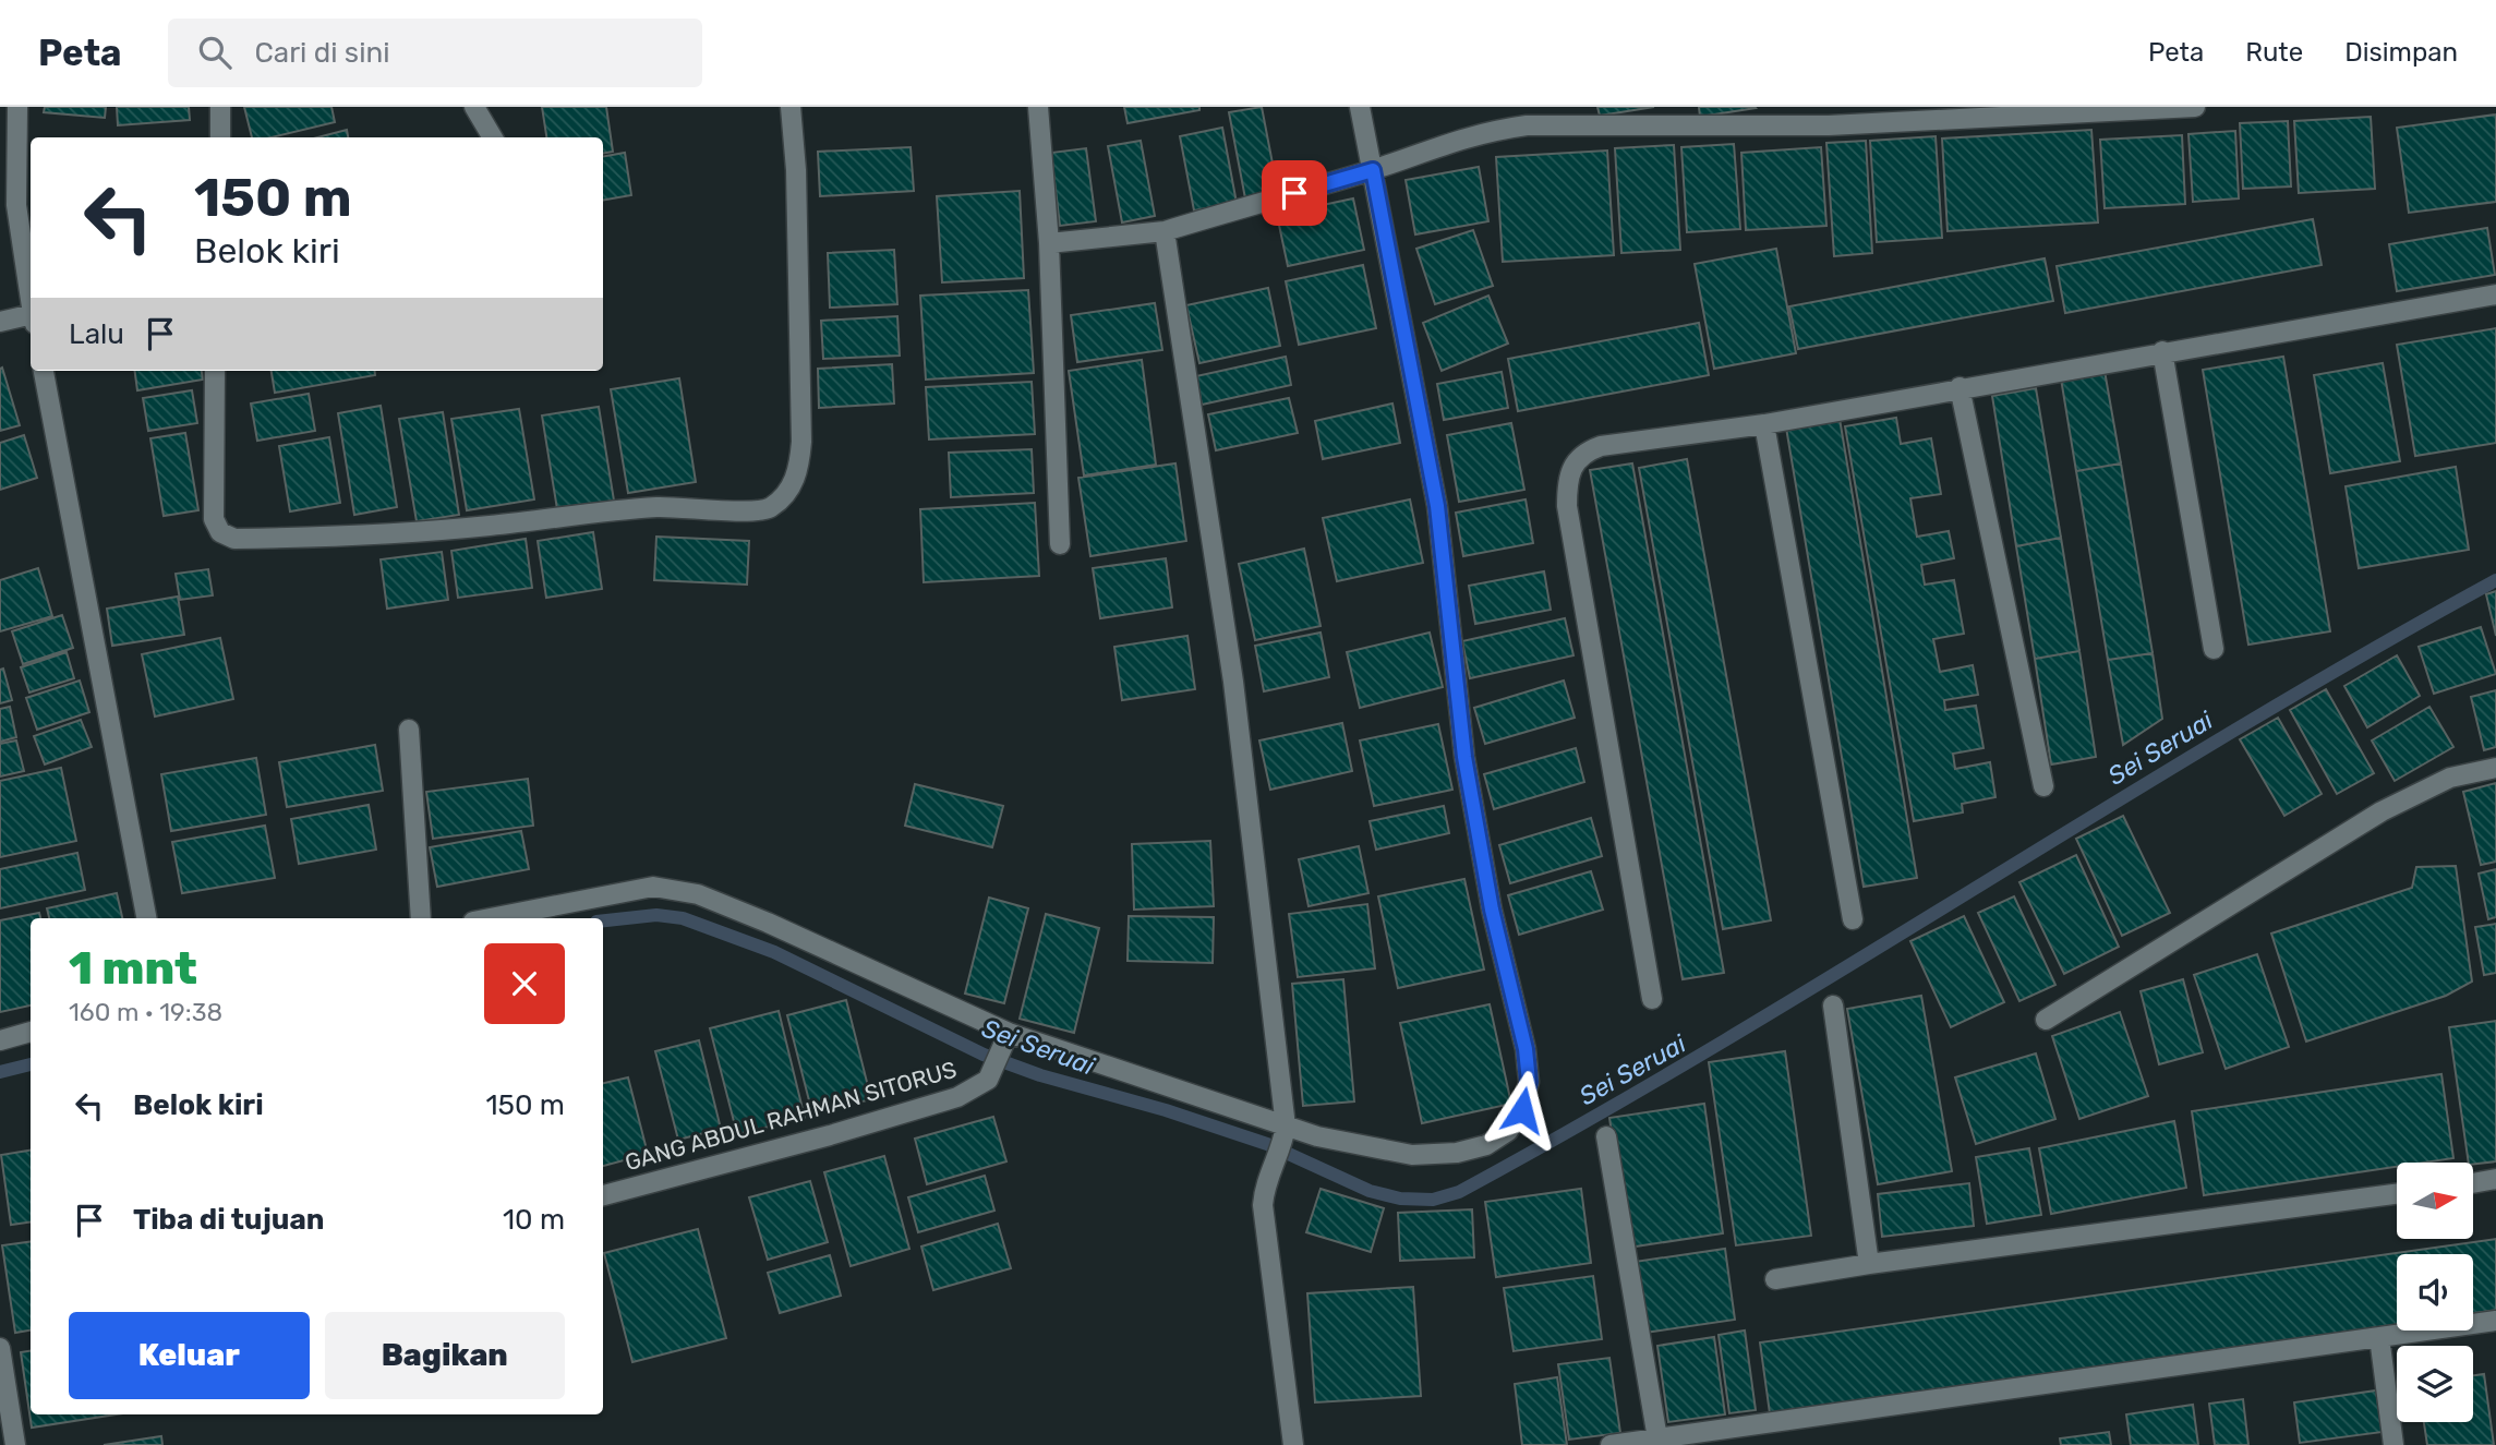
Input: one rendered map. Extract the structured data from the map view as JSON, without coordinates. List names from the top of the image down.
{
  "streets": {
    "street": ["GANG ABDUL RAHMAN SITORUS"]
  },
  "water": ["Sei Seruai"],
  "north": "right",
  "page": {
    "header": "Peta",
    "search": "Cari di sini",
    "nav": ["Peta", "Rute", "Disimpan"],
    "turn": ["150 m", "Belok kiri"],
    "then": "Lalu",
    "heading": ["1 mnt", "160 m · 19:38"],
    "list": [
      {
        "name": "Belok kiri",
        "value": "150 m"
      },
      {
        "name": "Tiba di tujuan",
        "value": "10 m"
      }
    ],
    "buttons": ["Keluar", "Bagikan"]
  }
}
